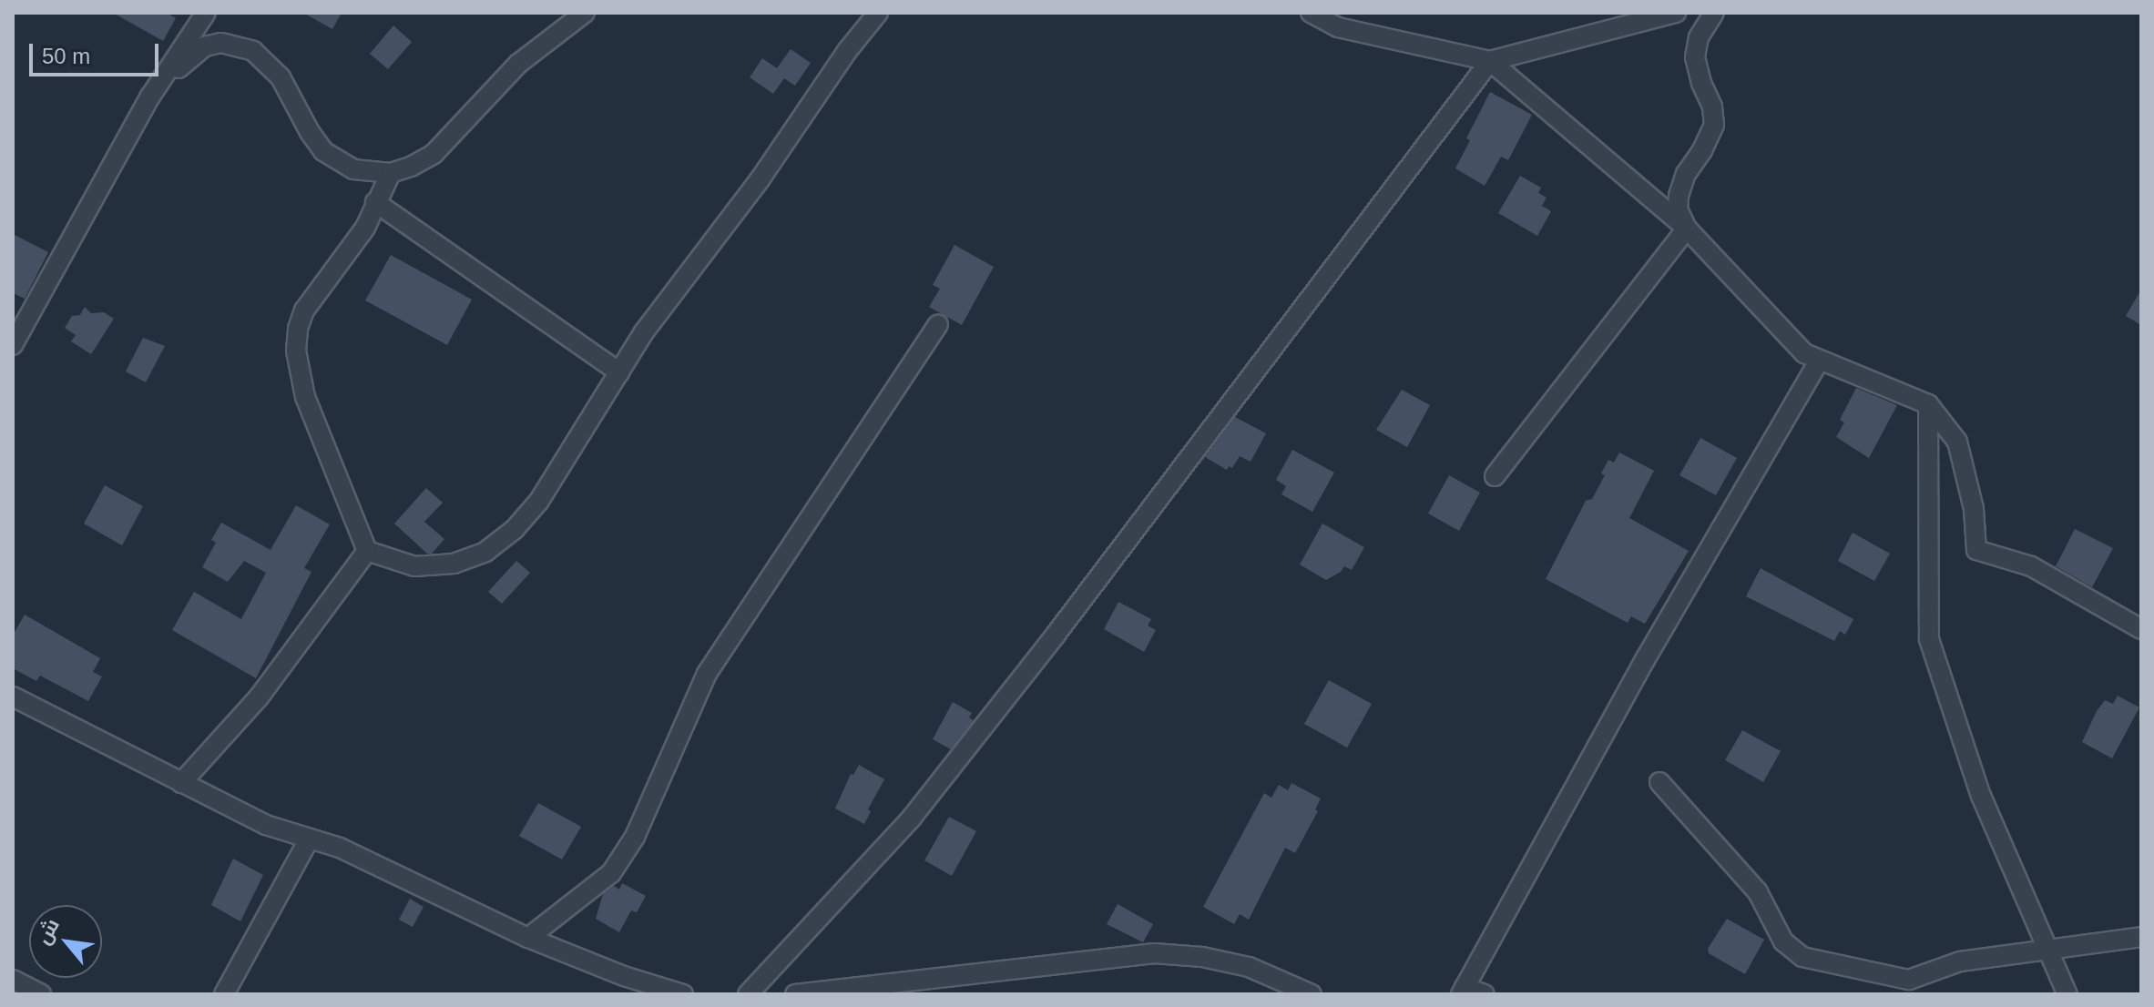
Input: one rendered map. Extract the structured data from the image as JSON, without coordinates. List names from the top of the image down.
{
  "scale_bar": "50 m",
  "north": "top left"
}
